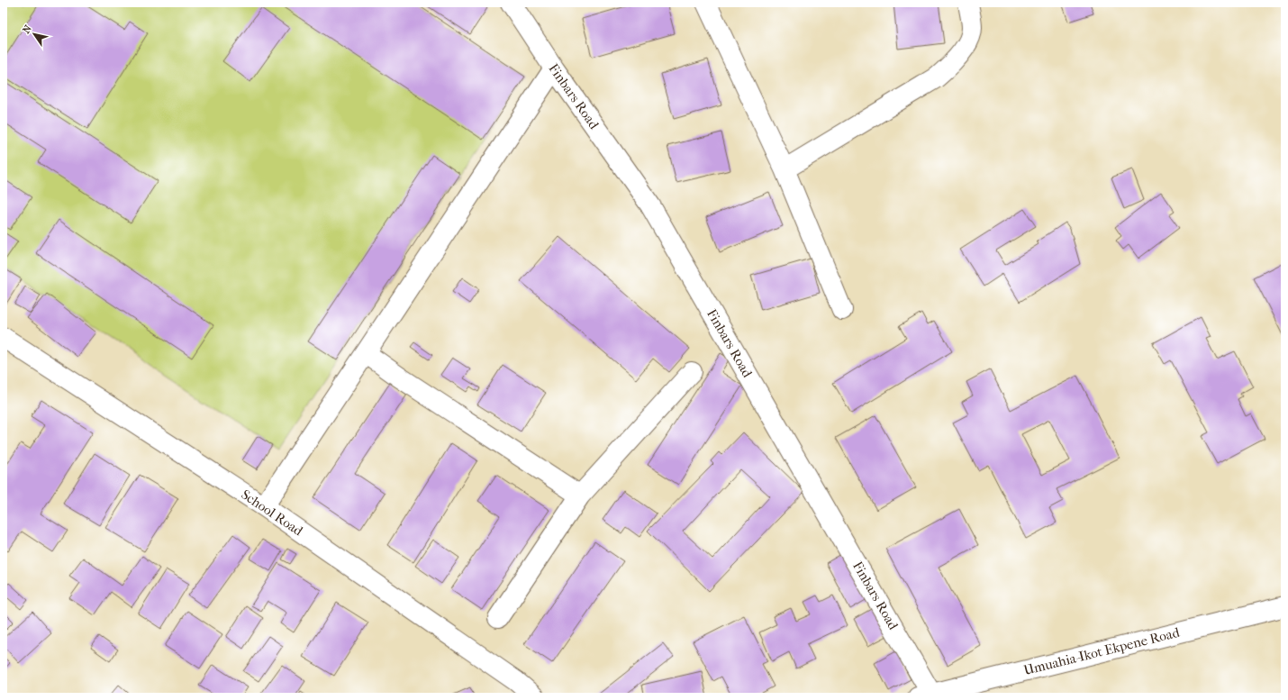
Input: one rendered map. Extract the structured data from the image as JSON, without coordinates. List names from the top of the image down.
{
  "streets": {
    "street": ["Finbars Road", "School Road", "Umuahia-Ikot Ekpene Road"]
  },
  "crossings": [
    ["Finbars Road", "Umuahia-Ikot Ekpene Road"]
  ],
  "north": "top left"
}
